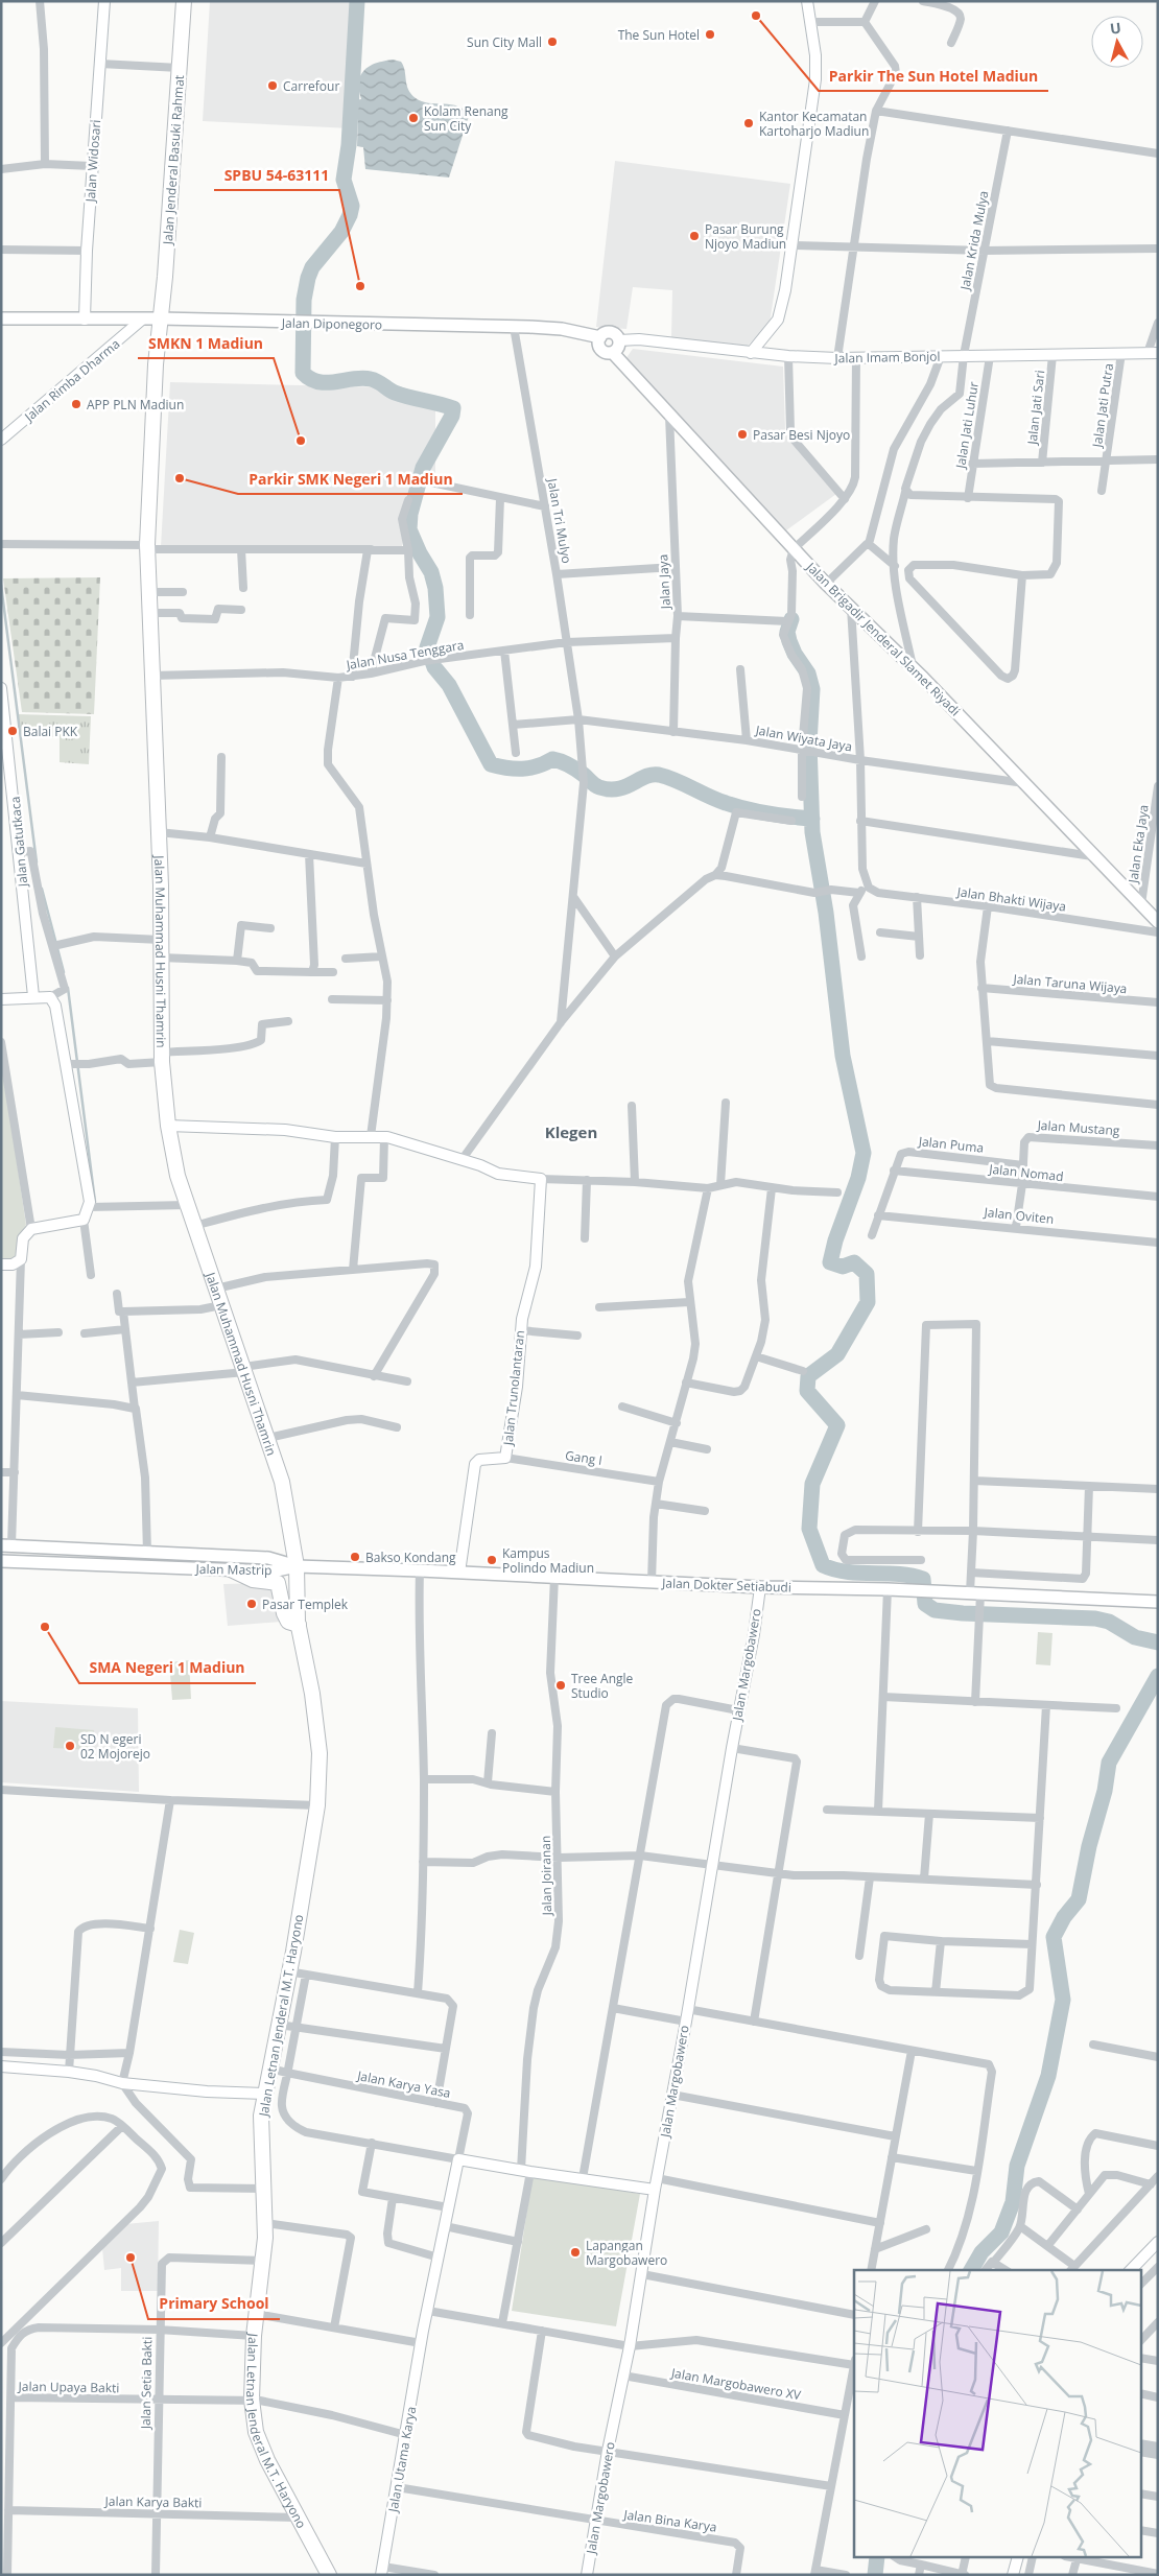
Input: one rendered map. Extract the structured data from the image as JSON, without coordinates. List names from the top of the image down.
{
  "streets": {
    "highway": ["Jalan Jenderal Basuki Rahmat", "Jalan Muhammad Husni Thamrin", "Jalan Letnan Jenderal M.T. Haryono"],
    "main road": [
      "Jalan Diponegoro",
      "Jalan Brigadir Jenderal Slamet Riyadi",
      "Jalan Mastrip",
      "Jalan Dokter Setiabudi"
    ],
    "street": [
      "Jalan Widosari",
      "Jalan Krida Mulya",
      "Jalan Imam Bonjol",
      "Jalan Rimba Dharma",
      "Jalan Jati Putra",
      "Jalan Jati Sari",
      "Jalan Jati Luhur",
      "Jalan Tri Mulyo",
      "Jalan Jaya",
      "Jalan Nusa Tenggara",
      "Jalan Wiyata Jaya",
      "Jalan Gatutkaca",
      "Jalan Eka Jaya",
      "Jalan Bhakti Wijaya",
      "Jalan Taruna Wijaya",
      "Jalan Mustang",
      "Jalan Puma",
      "Jalan Nomad",
      "Jalan Oviten",
      "Jalan Trunolantaran",
      "Gang I",
      "Jalan Margobawero",
      "Jalan Joiranan",
      "Jalan Karya Yasa",
      "Jalan Setia Bakti",
      "Jalan Margobawero XV",
      "Jalan Upaya Bakti",
      "Jalan Utama Karya",
      "Jalan Karya Bakti",
      "Jalan Bina Karya"
    ]
  },
  "crossings": [
    ["Jalan Jenderal Basuki Rahmat", "Jalan Diponegoro"],
    ["Jalan Jenderal Basuki Rahmat", "Jalan Muhammad Husni Thamrin"],
    ["Jalan Widosari", "Jalan Diponegoro"],
    ["Jalan Krida Mulya", "Jalan Imam Bonjol"],
    ["Jalan Krida Mulya", "Jalan Brigadir Jenderal Slamet Riyadi"],
    ["Jalan Diponegoro", "Jalan Imam Bonjol"],
    ["Jalan Diponegoro", "Jalan Rimba Dharma"],
    ["Jalan Diponegoro", "Jalan Tri Mulyo"],
    ["Jalan Diponegoro", "Jalan Brigadir Jenderal Slamet Riyadi"],
    ["Jalan Diponegoro", "Jalan Muhammad Husni Thamrin"],
    ["Jalan Imam Bonjol", "Jalan Jati Putra"],
    ["Jalan Imam Bonjol", "Jalan Jati Sari"],
    ["Jalan Imam Bonjol", "Jalan Jati Luhur"],
    ["Jalan Imam Bonjol", "Jalan Brigadir Jenderal Slamet Riyadi"],
    ["Jalan Tri Mulyo", "Jalan Nusa Tenggara"],
    ["Jalan Tri Mulyo", "Jalan Wiyata Jaya"],
    ["Jalan Jaya", "Jalan Brigadir Jenderal Slamet Riyadi"],
    ["Jalan Jaya", "Jalan Wiyata Jaya"],
    ["Jalan Brigadir Jenderal Slamet Riyadi", "Jalan Wiyata Jaya"],
    ["Jalan Brigadir Jenderal Slamet Riyadi", "Jalan Eka Jaya"],
    ["Jalan Nusa Tenggara", "Jalan Muhammad Husni Thamrin"],
    ["Jalan Muhammad Husni Thamrin", "Jalan Mastrip"],
    ["Jalan Muhammad Husni Thamrin", "Jalan Dokter Setiabudi"],
    ["Jalan Muhammad Husni Thamrin", "Jalan Letnan Jenderal M.T. Haryono"],
    ["Jalan Mustang", "Jalan Puma"],
    ["Jalan Mustang", "Jalan Nomad"],
    ["Jalan Mustang", "Jalan Oviten"],
    ["Jalan Puma", "Jalan Nomad"],
    ["Jalan Puma", "Jalan Oviten"],
    ["Jalan Trunolantaran", "Gang I"],
    ["Jalan Trunolantaran", "Jalan Dokter Setiabudi"],
    ["Jalan Mastrip", "Jalan Dokter Setiabudi"],
    ["Jalan Mastrip", "Jalan Letnan Jenderal M.T. Haryono"],
    ["Jalan Dokter Setiabudi", "Jalan Margobawero"],
    ["Jalan Dokter Setiabudi", "Jalan Joiranan"],
    ["Jalan Dokter Setiabudi", "Jalan Letnan Jenderal M.T. Haryono"],
    ["Jalan Margobawero", "Jalan Margobawero XV"],
    ["Jalan Margobawero", "Jalan Bina Karya"],
    ["Jalan Letnan Jenderal M.T. Haryono", "Jalan Karya Yasa"],
    ["Jalan Letnan Jenderal M.T. Haryono", "Jalan Setia Bakti"],
    ["Jalan Letnan Jenderal M.T. Haryono", "Jalan Upaya Bakti"],
    ["Jalan Letnan Jenderal M.T. Haryono", "Jalan Karya Bakti"],
    ["Jalan Karya Yasa", "Jalan Utama Karya"],
    ["Jalan Setia Bakti", "Jalan Upaya Bakti"],
    ["Jalan Setia Bakti", "Jalan Karya Bakti"],
    ["Jalan Upaya Bakti", "Jalan Utama Karya"],
    ["Jalan Utama Karya", "Jalan Bina Karya"]
  ],
  "districts": ["Klegen"],
  "places": [
    "Parkir The Sun Hotel Madiun",
    "The Sun Hotel",
    "Sun City Mall",
    "Carrefour",
    "Kolam Renang Sun City",
    "Kantor Kecamatan Kartoharjo Madiun",
    "Pasar Burung Njoyo Madiun",
    "SPBU 54-63111",
    "APP PLN Madiun",
    "Pasar Besi Njoyo",
    "SMKN 1 Madiun",
    "Parkir SMK Negeri 1 Madiun",
    "Balai PKK",
    "Bakso Kondang",
    "Kampus Polindo Madiun",
    "Pasar Templek",
    "SMA Negeri 1 Madiun",
    "Tree Angle Studio",
    "SD N egeri 02 Mojorejo",
    "Lapangan Margobawero",
    "Primary School"
  ],
  "north": "top"
}
